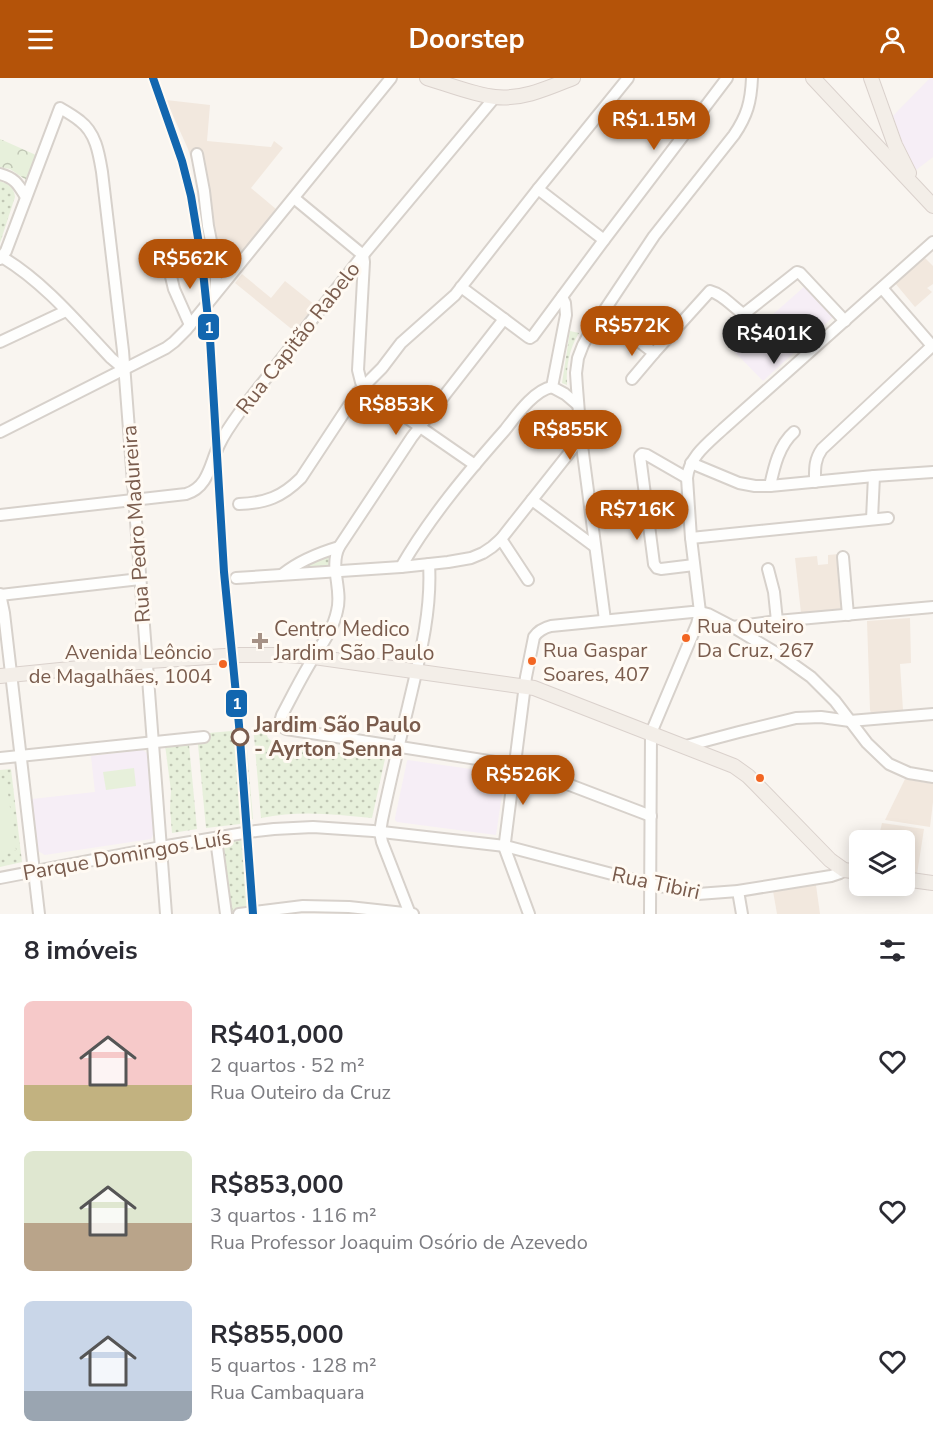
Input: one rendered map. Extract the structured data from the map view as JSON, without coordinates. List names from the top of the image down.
{
  "streets": {
    "street": [
      "Rua Capitão Rabelo",
      "Rua Pedro Madureira",
      "Parque Domingos Luís",
      "Rua Tibiri"
    ]
  },
  "crossings": [
    ["Rua Capitão Rabelo", "Rua Pedro Madureira"],
    ["Rua Pedro Madureira", "Parque Domingos Luís"],
    ["Parque Domingos Luís", "Rua Tibiri"]
  ],
  "places": {
    "other": [
      "Rua Outeiro Da Cruz, 267",
      "Rua Gaspar Soares, 407",
      "Avenida Leôncio de Magalhães, 1004",
      "Jardim São Paulo - Ayrton Senna"
    ],
    "health": ["Centro Medico Jardim São Paulo"]
  },
  "lines": ["transit line 1"],
  "page": {
    "header": "Doorstep",
    "price": [
      "R$1.15M",
      "R$562K",
      "R$572K",
      "R$401K",
      "R$853K",
      "R$855K",
      "R$716K",
      "R$526K"
    ],
    "heading": "8 imóveis",
    "list": [
      {
        "name": "R$401,000",
        "note": "2 quartos · 52 m² · Rua Outeiro da Cruz"
      },
      {
        "name": "R$853,000",
        "note": "3 quartos · 116 m² · Rua Professor Joaquim Osório de Azevedo"
      },
      {
        "name": "R$855,000",
        "note": "5 quartos · 128 m² · Rua Cambaquara"
      }
    ]
  }
}
